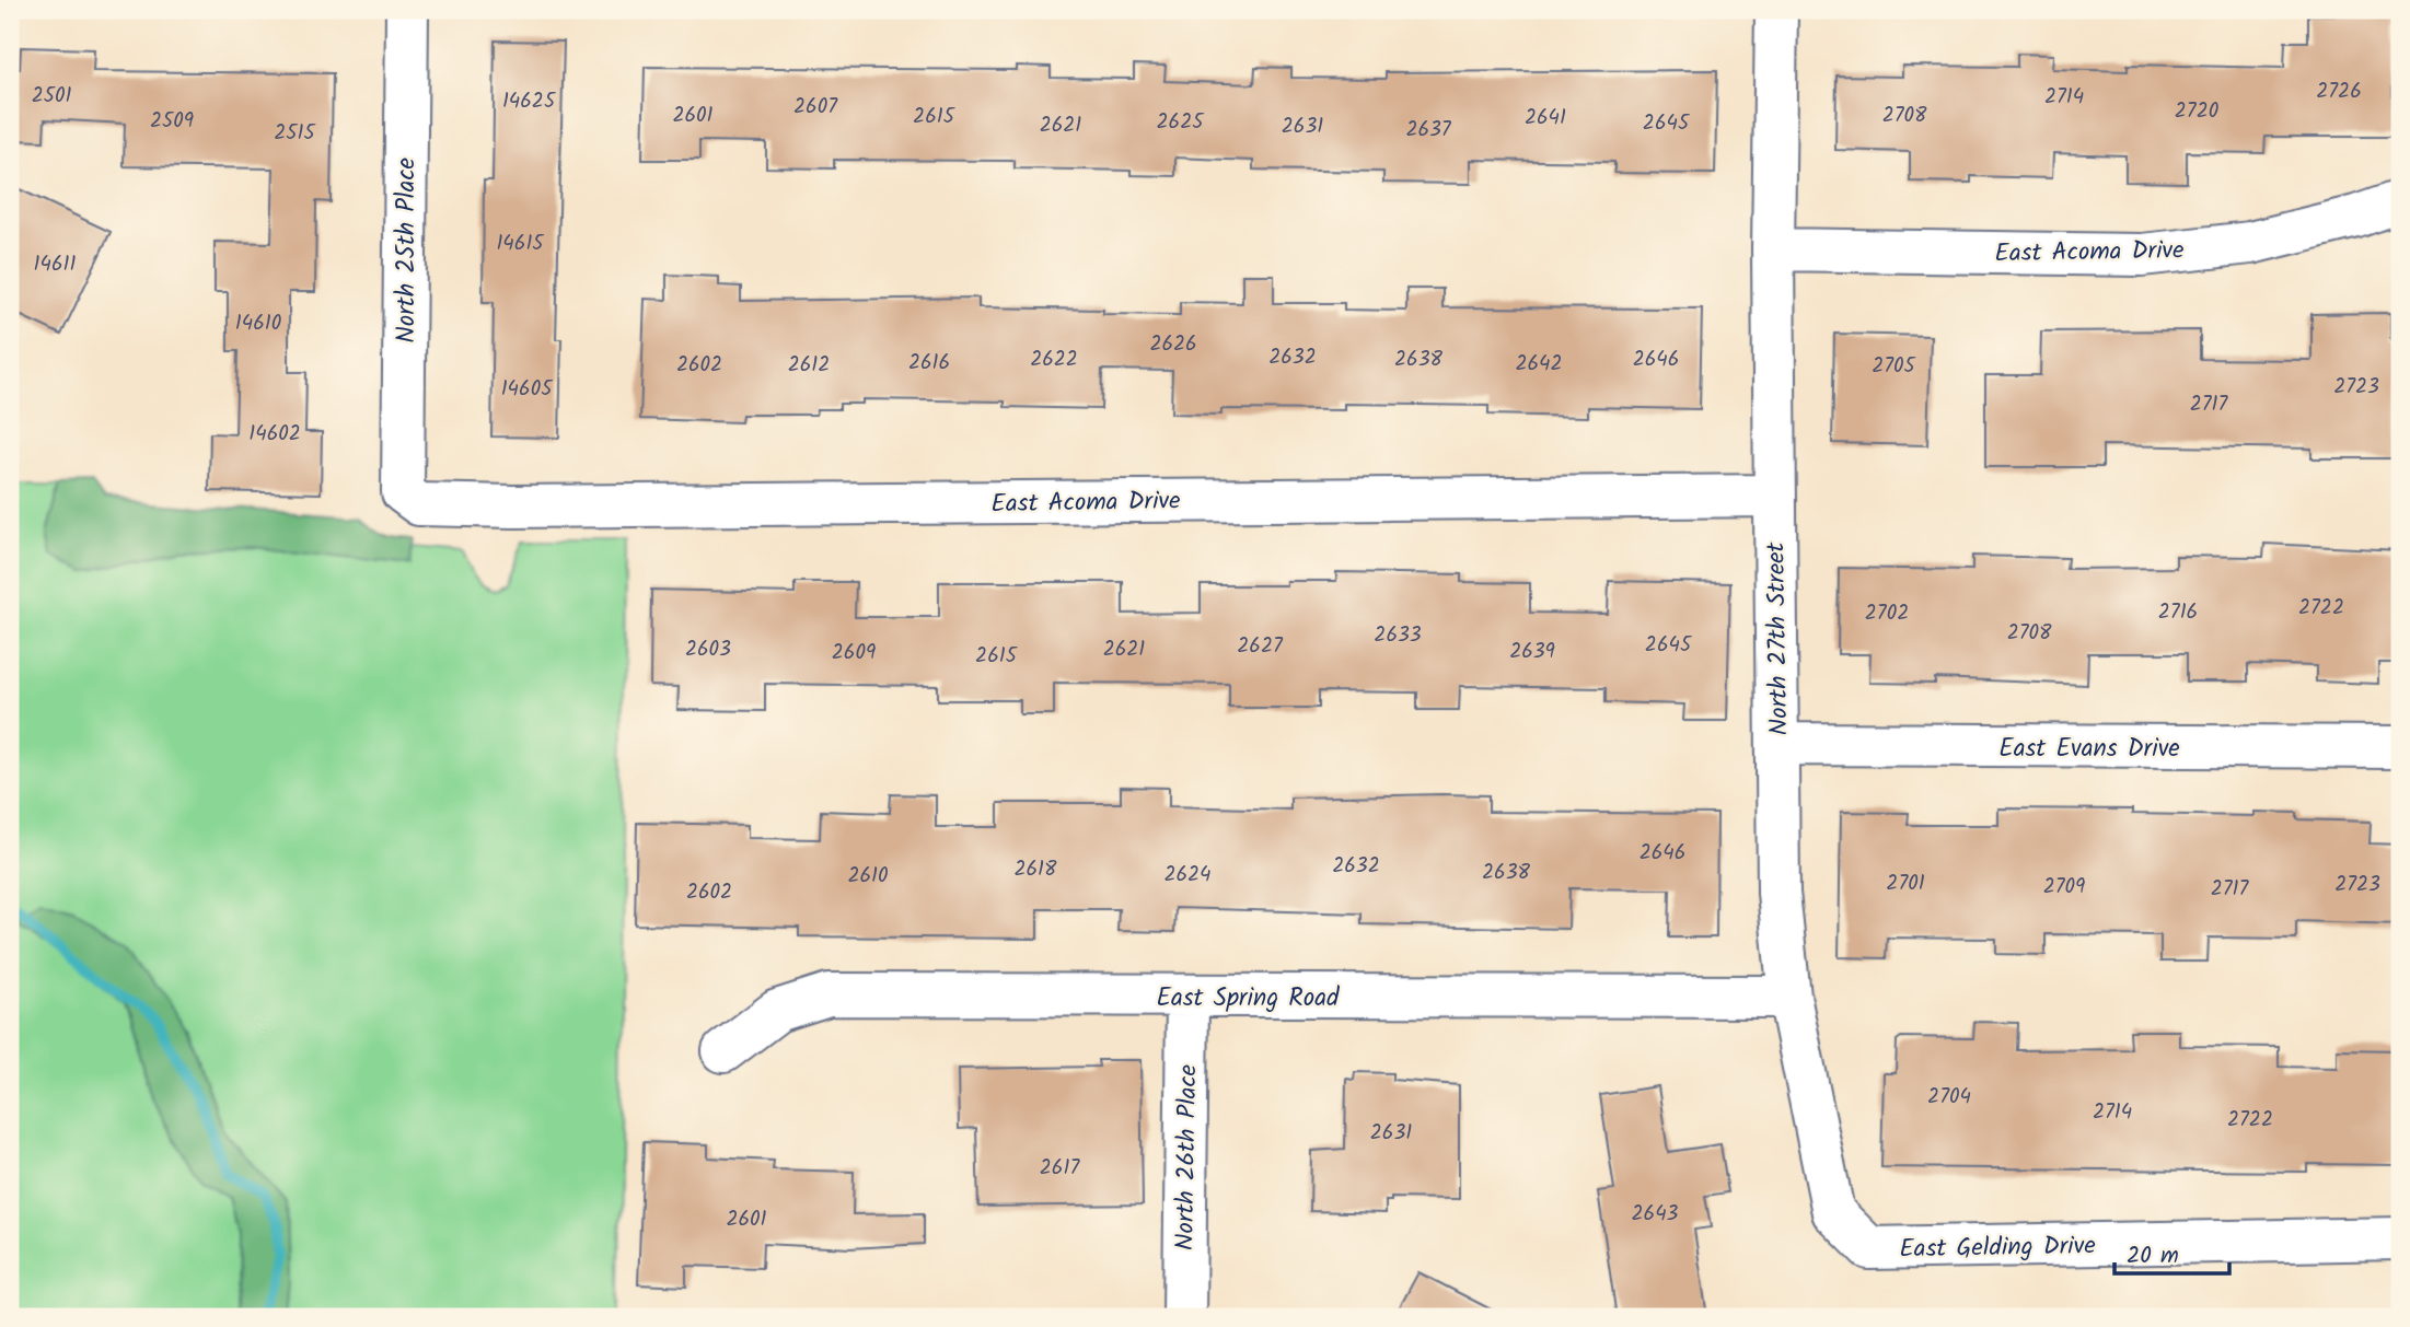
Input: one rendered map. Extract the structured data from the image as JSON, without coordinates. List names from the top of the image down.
{
  "streets": {
    "street": [
      "North 25th Place",
      "East Acoma Drive",
      "North 27th Street",
      "East Evans Drive",
      "East Spring Road",
      "North 26th Place",
      "East Gelding Drive"
    ]
  },
  "crossings": [
    ["North 25th Place", "East Acoma Drive"],
    ["East Acoma Drive", "North 27th Street"],
    ["North 27th Street", "East Evans Drive"],
    ["North 27th Street", "East Spring Road"],
    ["North 27th Street", "East Gelding Drive"],
    ["East Spring Road", "North 26th Place"]
  ],
  "house_numbers": [
    "2726",
    "2501",
    "2714",
    "14625",
    "2607",
    "2720",
    "2601",
    "2708",
    "2615",
    "2641",
    "2509",
    "2625",
    "2645",
    "2621",
    "2631",
    "2637",
    "2515",
    "14615",
    "14611",
    "14610",
    "2626",
    "2632",
    "2622",
    "2638",
    "2646",
    "2616",
    "2642",
    "2602",
    "2612",
    "2705",
    "2723",
    "14605",
    "2717",
    "14602",
    "2722",
    "2716",
    "2702",
    "2708",
    "2633",
    "2645",
    "2627",
    "2603",
    "2621",
    "2639",
    "2609",
    "2615",
    "2646",
    "2632",
    "2618",
    "2638",
    "2624",
    "2610",
    "2701",
    "2723",
    "2709",
    "2717",
    "2602",
    "2704",
    "2714",
    "2722",
    "2631",
    "2617",
    "2643",
    "2601"
  ],
  "scale_bar": "20 m"
}
